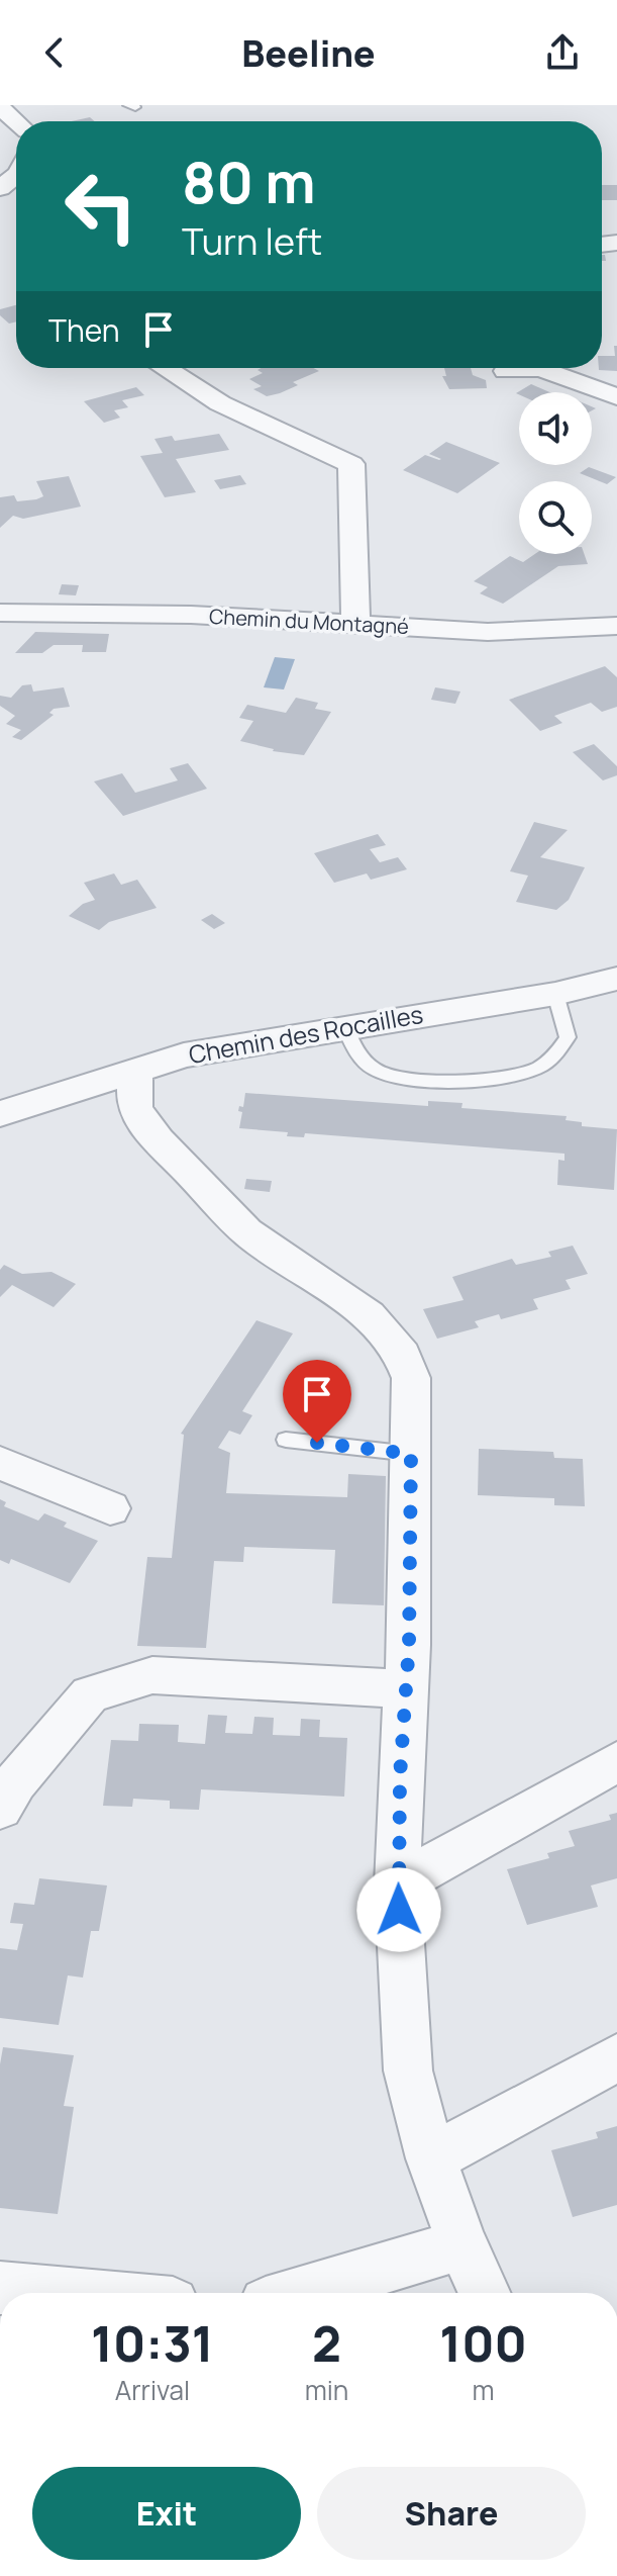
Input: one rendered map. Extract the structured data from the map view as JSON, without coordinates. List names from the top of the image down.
{
  "streets": {
    "street": ["Chemin du Montagné", "Chemin des Rocailles"]
  },
  "page": {
    "header": "Beeline",
    "turn": ["80 m", "Turn left"],
    "then": "Then",
    "eta": [
      "10:31",
      "Arrival",
      "2",
      "min",
      "100",
      "m"
    ],
    "buttons": ["Exit", "Share"]
  }
}
